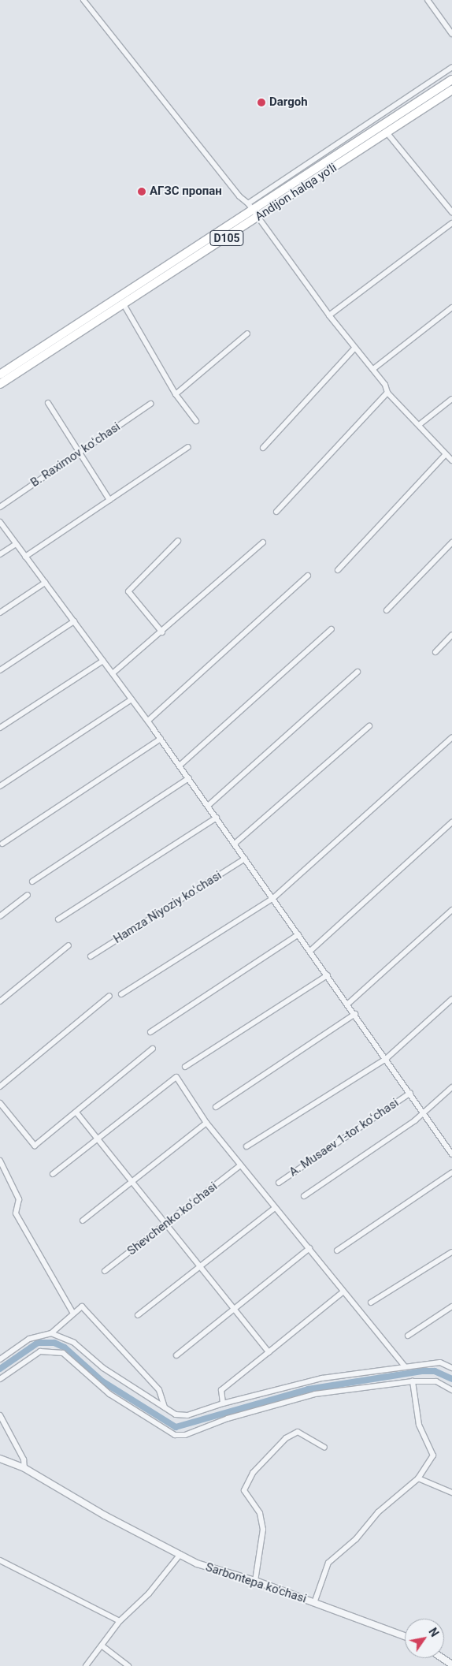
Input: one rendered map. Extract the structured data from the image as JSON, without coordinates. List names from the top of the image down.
{
  "streets": {
    "highway": ["Andijon halqa yo‘li", "D105"],
    "street": [
      "B. Raximov koʻchasi",
      "Hamza Niyoziy koʻchasi",
      "A. Musaev 1-tor koʻchasi",
      "Shevchenko koʻchasi",
      "Sarbontepa ko'chasi"
    ]
  },
  "places": ["Dargoh", "АГЗС пропан"],
  "north": "top right"
}
